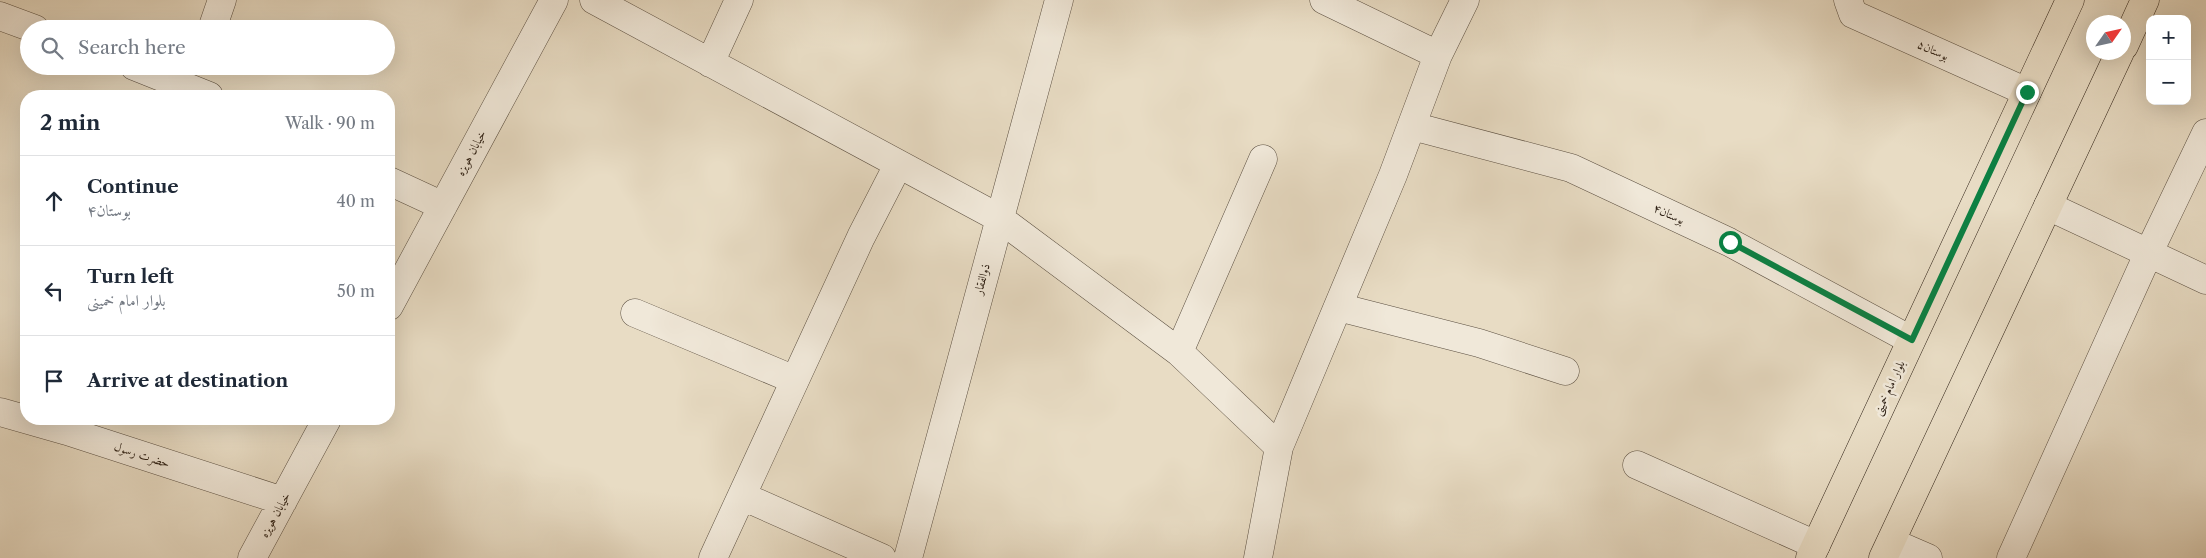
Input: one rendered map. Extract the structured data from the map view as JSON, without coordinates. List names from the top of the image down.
{
  "streets": {
    "main road": ["بلوار امام خمینی"],
    "street": [
      "بوستان۵",
      "خیابان هویزه",
      "بوستان۴",
      "ذوالفقار",
      "حضرت رسول"
    ]
  },
  "crossings": [
    ["بوستان۵", "بلوار امام خمینی"],
    ["خیابان هویزه", "حضرت رسول"],
    ["بوستان۴", "بلوار امام خمینی"]
  ],
  "north": "top right",
  "page": {
    "map_buttons": ["+", "−"],
    "search": "Search here",
    "heading": ["2 min", "Walk · 90 m"],
    "list": [
      ["Continue", "بوستان۴", "40 m"],
      ["Turn left", "بلوار امام خمینی", "50 m"],
      "Arrive at destination"
    ]
  }
}
